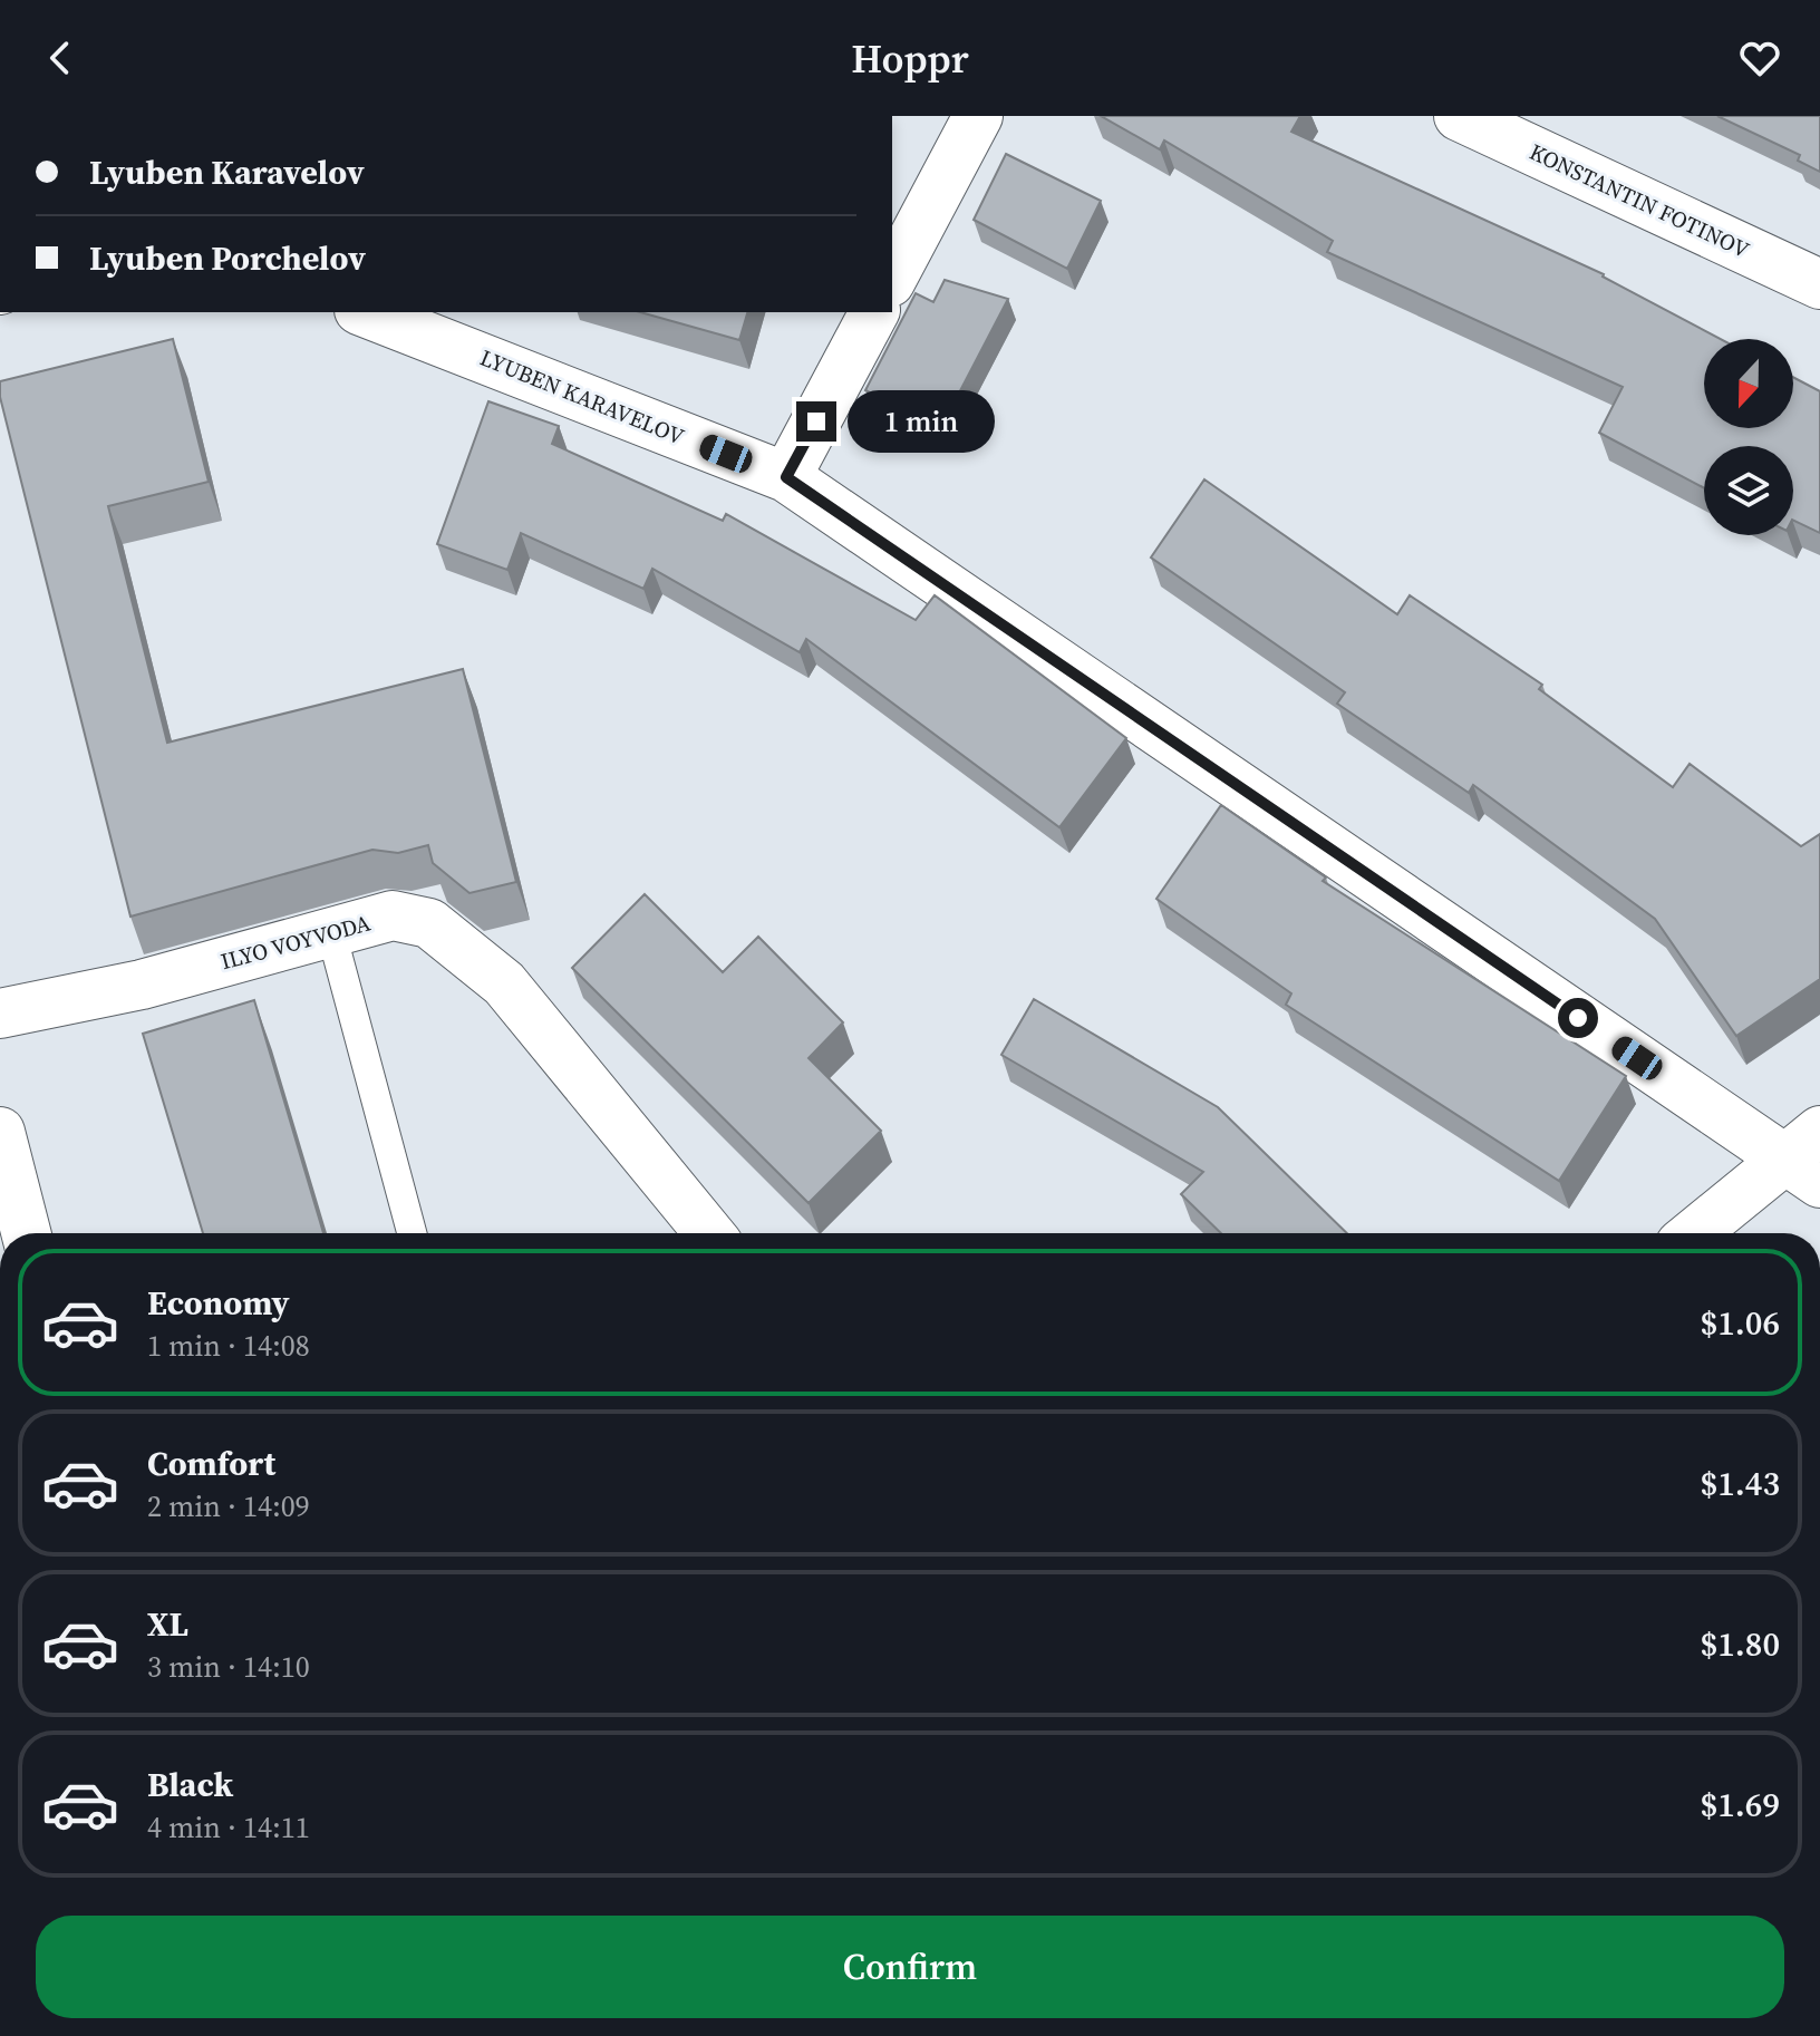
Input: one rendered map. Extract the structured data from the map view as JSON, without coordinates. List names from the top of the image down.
{
  "streets": {
    "street": ["KONSTANTIN FOTINOV", "LYUBEN KARAVELOV", "ILYO VOYVODA"]
  },
  "north": "bottom",
  "page": {
    "header": "Hoppr",
    "banner": ["Lyuben Karavelov", "Lyuben Porchelov"],
    "bubble": "1 min",
    "list": [
      {
        "name": "Economy",
        "note": "1 min · 14:08",
        "value": "$1.06"
      },
      {
        "name": "Comfort",
        "note": "2 min · 14:09",
        "value": "$1.43"
      },
      {
        "name": "XL",
        "note": "3 min · 14:10",
        "value": "$1.80"
      },
      {
        "name": "Black",
        "note": "4 min · 14:11",
        "value": "$1.69"
      }
    ],
    "buttons": "Confirm"
  }
}
